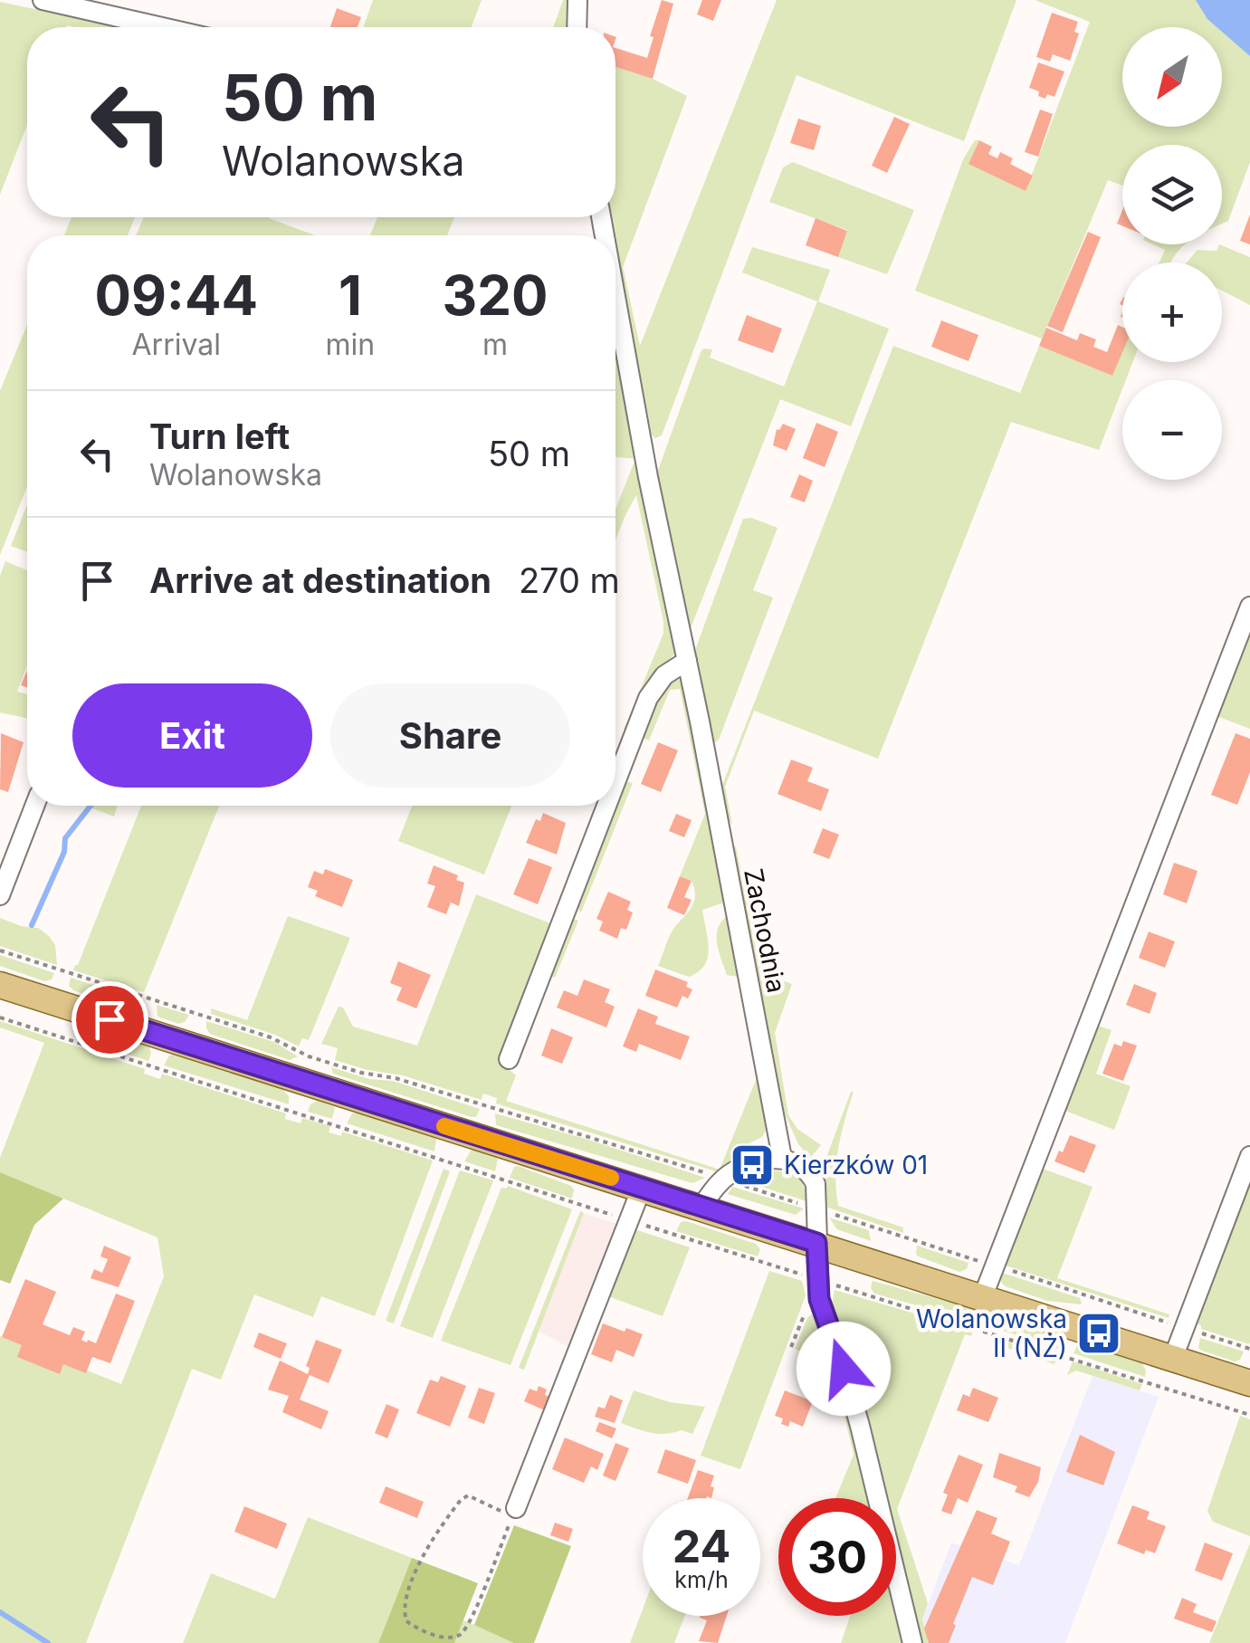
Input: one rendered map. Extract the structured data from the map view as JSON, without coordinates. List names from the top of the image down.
{
  "streets": {
    "street": ["Zachodnia"]
  },
  "places": {
    "bus stop": ["Kierzków 01", "Wolanowska II (NŻ)"]
  },
  "north": "bottom left",
  "page": {
    "map_buttons": ["+", "−"],
    "turn": ["50 m", "Wolanowska"],
    "eta": [
      "09:44",
      "Arrival",
      "1",
      "min",
      "320",
      "m"
    ],
    "list": [
      {
        "name": "Turn left",
        "note": "Wolanowska",
        "value": "50 m"
      },
      {
        "name": "Arrive at destination",
        "value": "270 m"
      }
    ],
    "buttons": ["Exit", "Share"],
    "speed": "24 km/h",
    "limit": "30"
  }
}
